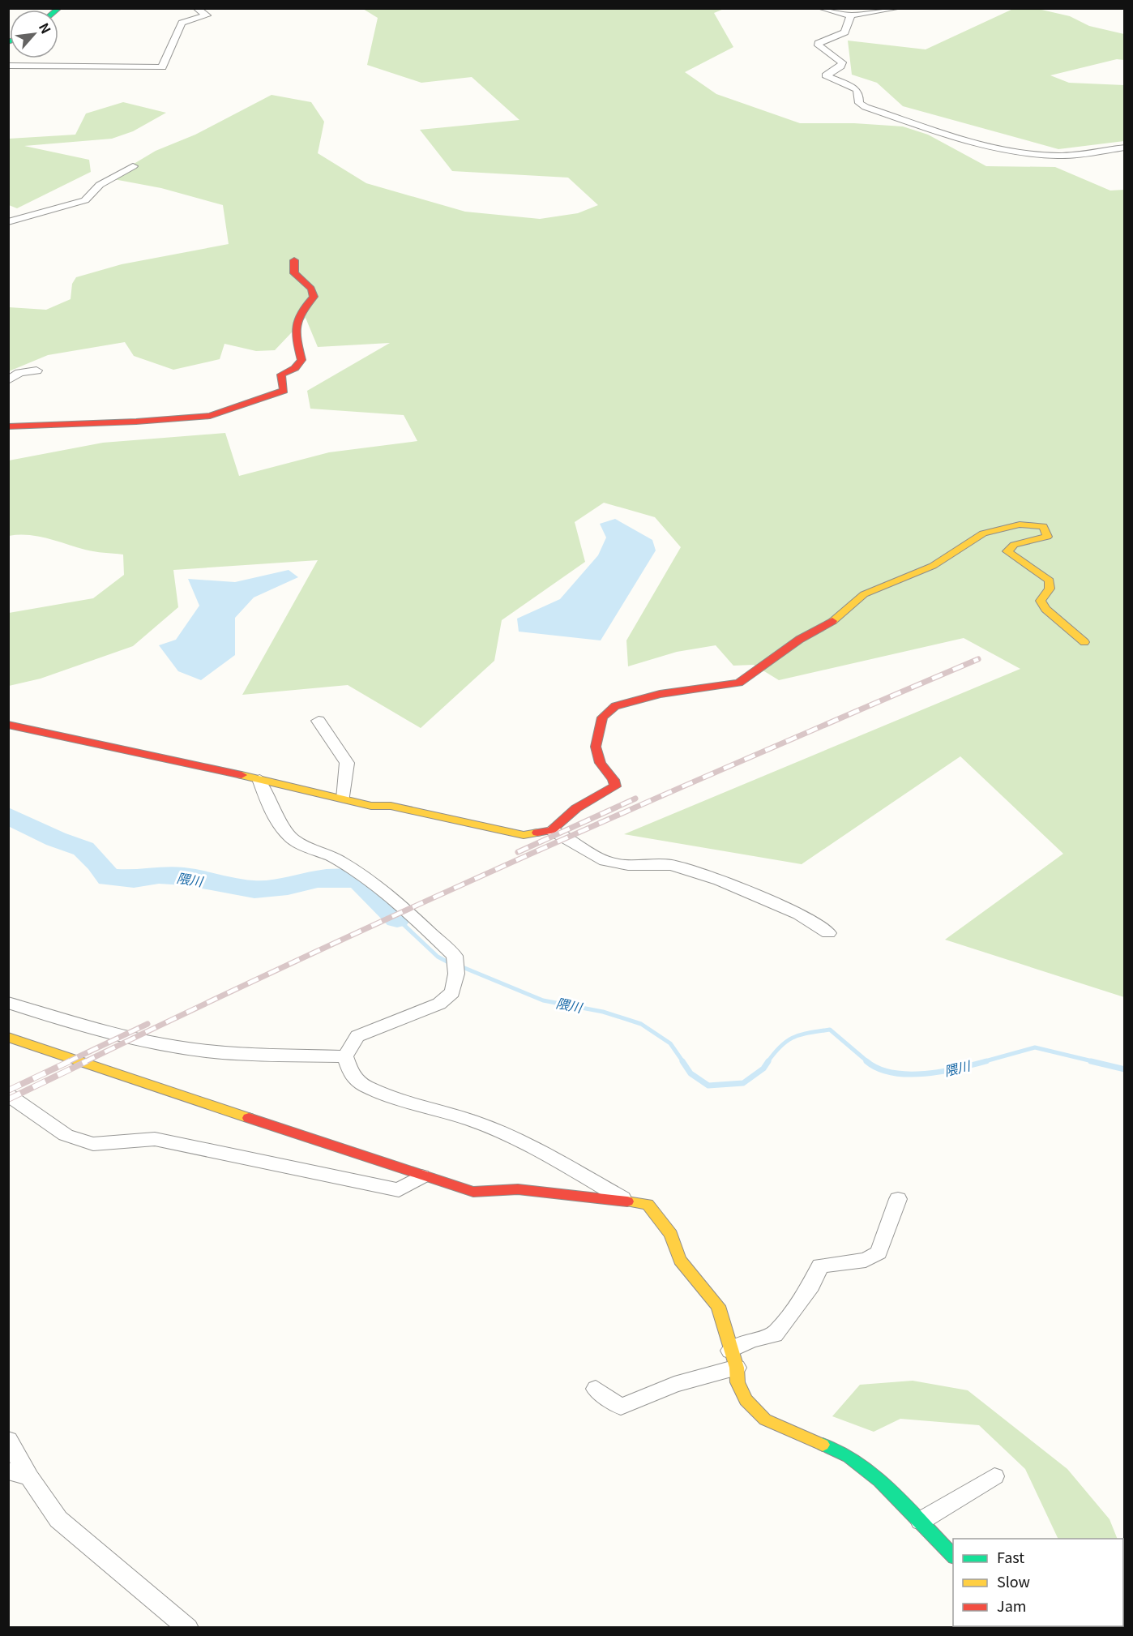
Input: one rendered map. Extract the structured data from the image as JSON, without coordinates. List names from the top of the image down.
{
  "water": ["隈川"],
  "legend": ["Fast", "Slow", "Jam"],
  "north": "top right"
}
